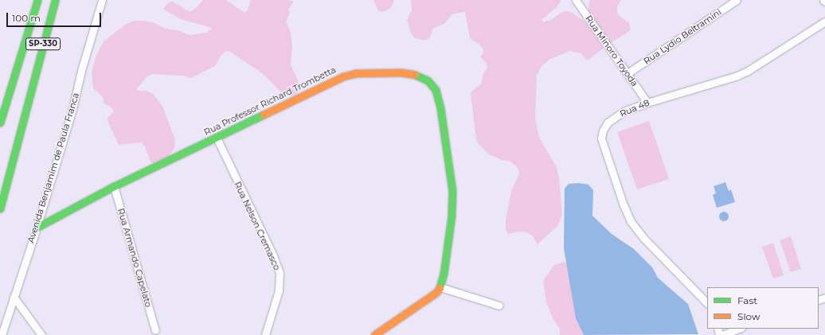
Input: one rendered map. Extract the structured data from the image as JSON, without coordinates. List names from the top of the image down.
{
  "streets": {
    "main road": ["SP-330", "Rua Professor Richard Trombetta"],
    "street": [
      "Rua Lydio Beltramini",
      "Rua Minoro Toyoda",
      "Rua 48",
      "Avenida Benjamim de Paula Franca",
      "Rua Nelson Cremasco",
      "Rua Armando Capelato"
    ]
  },
  "crossings": [
    ["Rua Lydio Beltramini", "Rua Minoro Toyoda"],
    ["Rua Minoro Toyoda", "Rua 48"],
    ["Rua Professor Richard Trombetta", "Avenida Benjamim de Paula Franca"],
    ["Rua Professor Richard Trombetta", "Rua Nelson Cremasco"],
    ["Rua Professor Richard Trombetta", "Rua Armando Capelato"]
  ],
  "legend": ["Fast", "Slow"],
  "scale_bar": "100 m"
}
